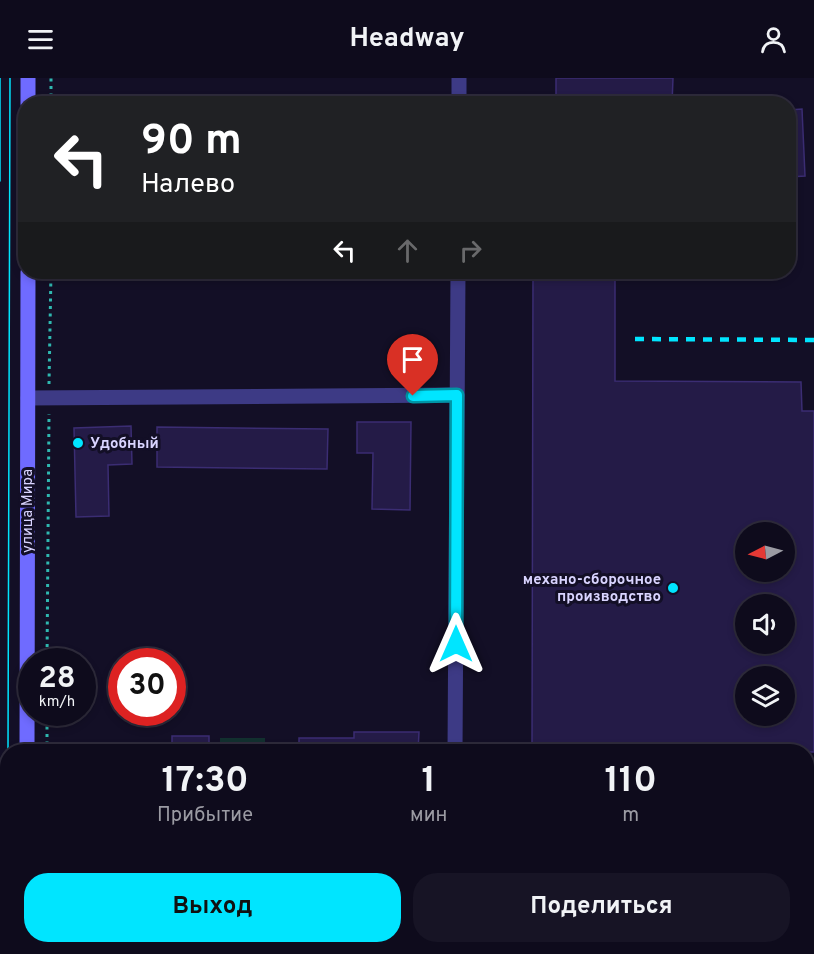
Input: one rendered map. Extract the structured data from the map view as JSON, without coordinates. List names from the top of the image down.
{
  "streets": {
    "street": ["улица Мира"]
  },
  "places": ["Удобный", "механо-сборочное производство"],
  "north": "left",
  "page": {
    "header": "Headway",
    "turn": ["90 m", "Налево"],
    "speed": "28 km/h",
    "limit": "30",
    "eta": [
      "17:30",
      "Прибытие",
      "1",
      "мин",
      "110",
      "m"
    ],
    "buttons": ["Выход", "Поделиться"]
  }
}
